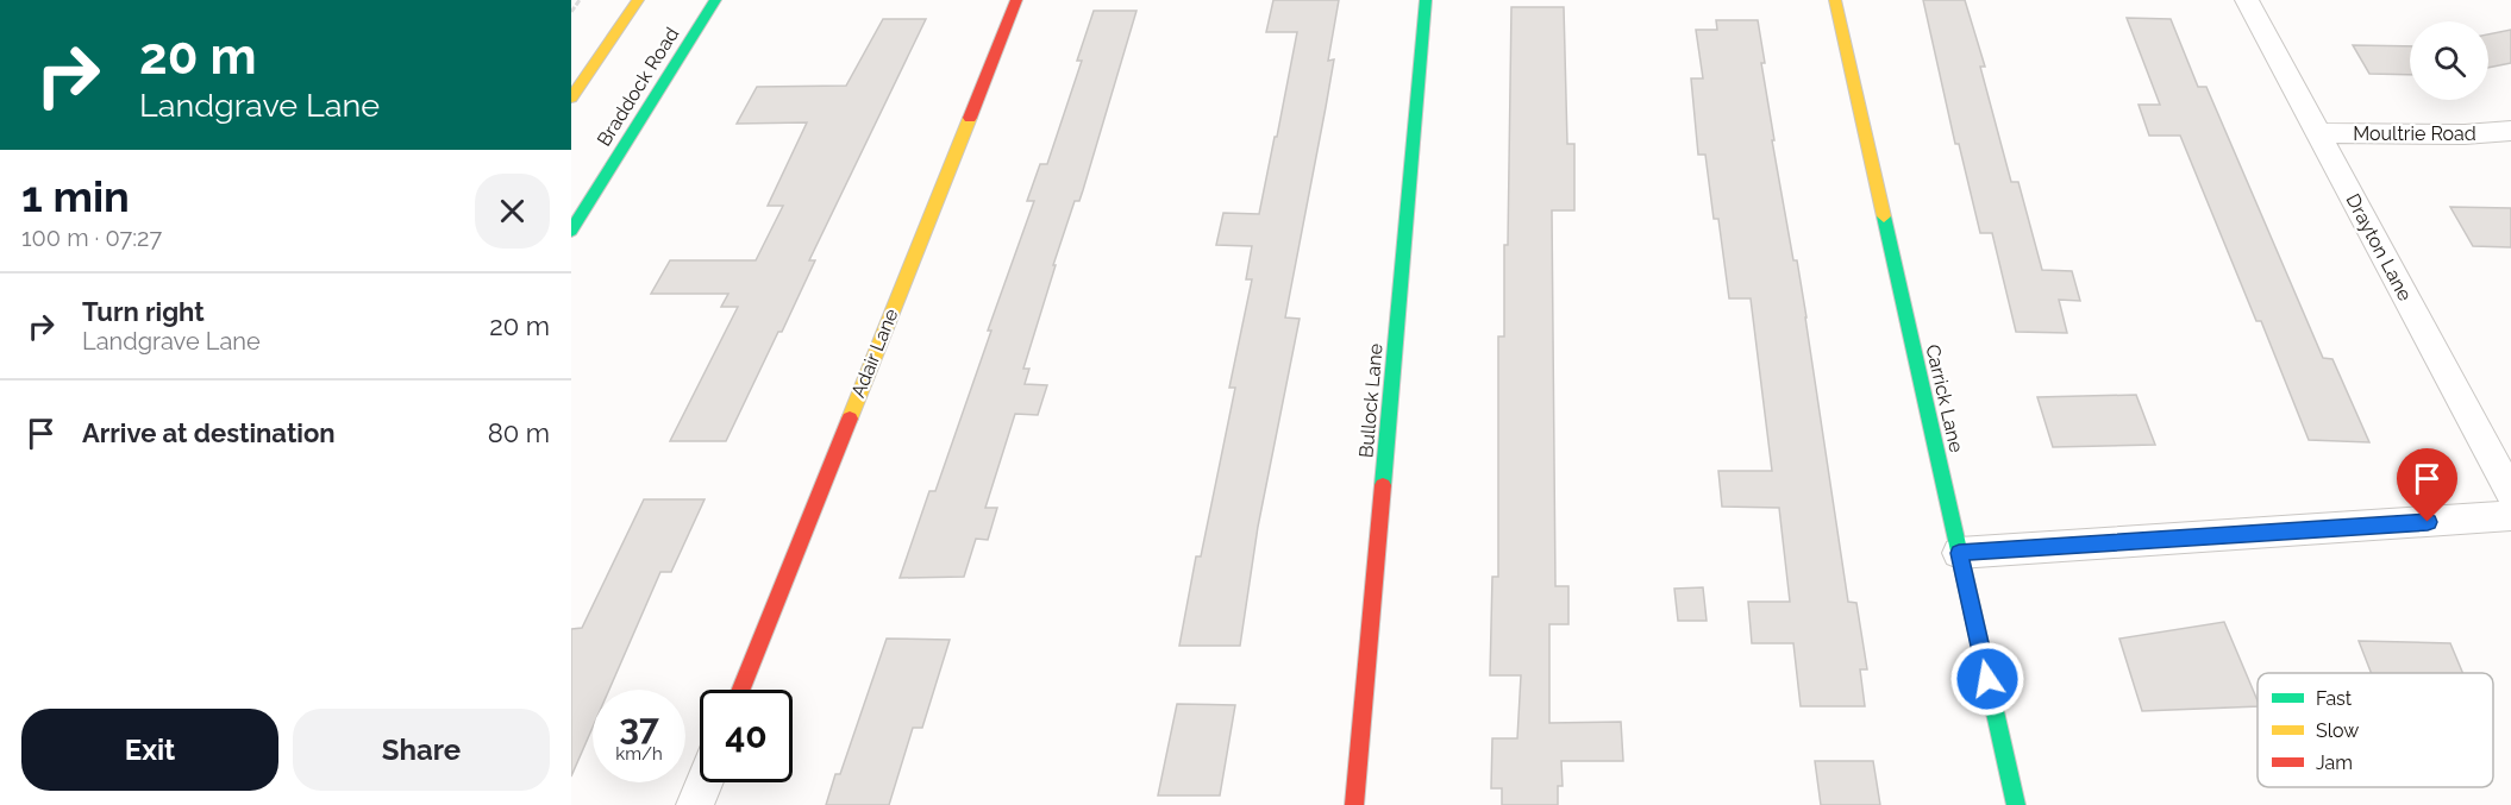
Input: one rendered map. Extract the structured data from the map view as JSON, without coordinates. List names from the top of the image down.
{
  "streets": {
    "street": [
      "Braddock Road",
      "Moultrie Road",
      "Drayton Lane",
      "Adair Lane",
      "Carrick Lane",
      "Bullock Lane"
    ]
  },
  "crossings": [
    ["Moultrie Road", "Drayton Lane"]
  ],
  "legend": ["Fast", "Slow", "Jam"],
  "page": {
    "turn": ["20 m", "Landgrave Lane"],
    "heading": ["1 min", "100 m · 07:27"],
    "list": [
      {
        "name": "Turn right",
        "note": "Landgrave Lane",
        "value": "20 m"
      },
      {
        "name": "Arrive at destination",
        "value": "80 m"
      }
    ],
    "speed": "37 km/h",
    "limit": "40",
    "buttons": ["Exit", "Share"]
  }
}
